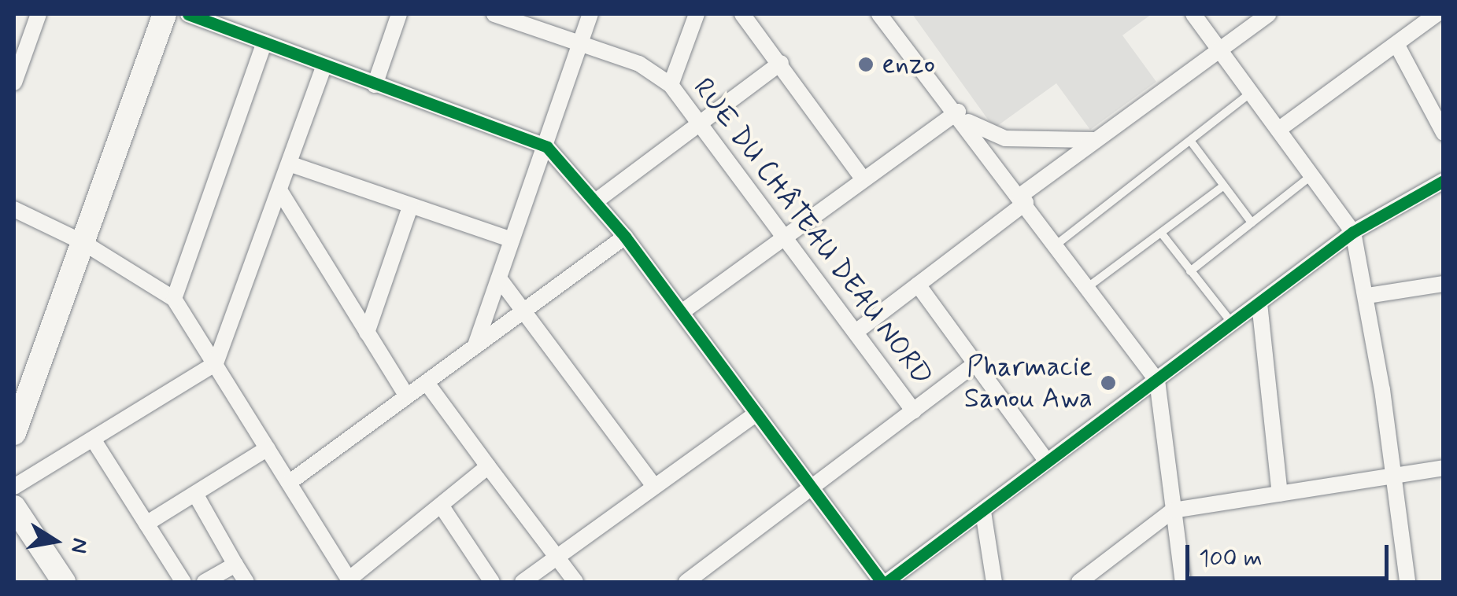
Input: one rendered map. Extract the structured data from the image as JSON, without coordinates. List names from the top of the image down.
{
  "streets": {
    "street": ["RUE DU CHÂTEAU DEAU NORD"]
  },
  "places": ["enzo", "Pharmacie Sanou Awa"],
  "scale_bar": "100 m",
  "north": "right"
}
